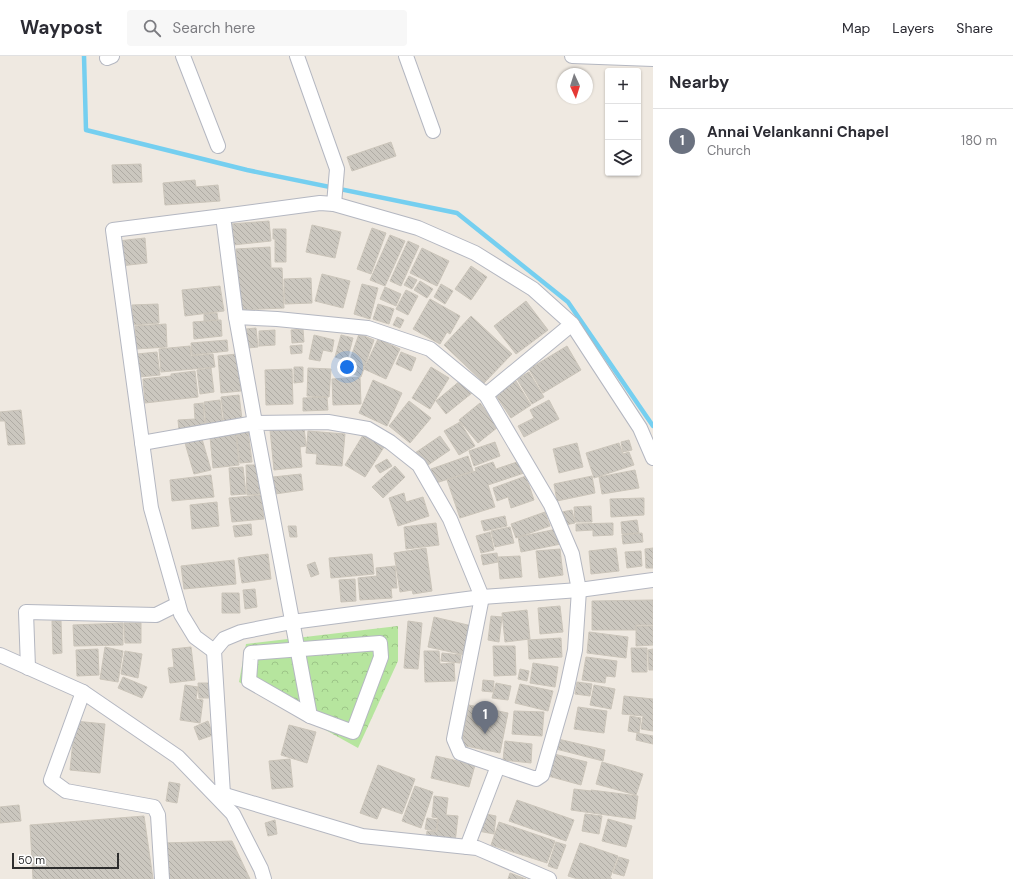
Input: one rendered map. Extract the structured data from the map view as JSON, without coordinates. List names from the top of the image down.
{
  "scale_bar": "50 m",
  "north": "bottom",
  "page": {
    "header": "Waypost",
    "search": "Search here",
    "nav": ["Map", "Layers", "Share"],
    "heading": "Nearby",
    "map_buttons": ["+", "−"],
    "list": [
      {
        "mark": "1",
        "name": "Annai Velankanni Chapel",
        "note": "Church",
        "value": "180 m"
      }
    ],
    "pins": "1",
    "scale": "50 m"
  }
}
